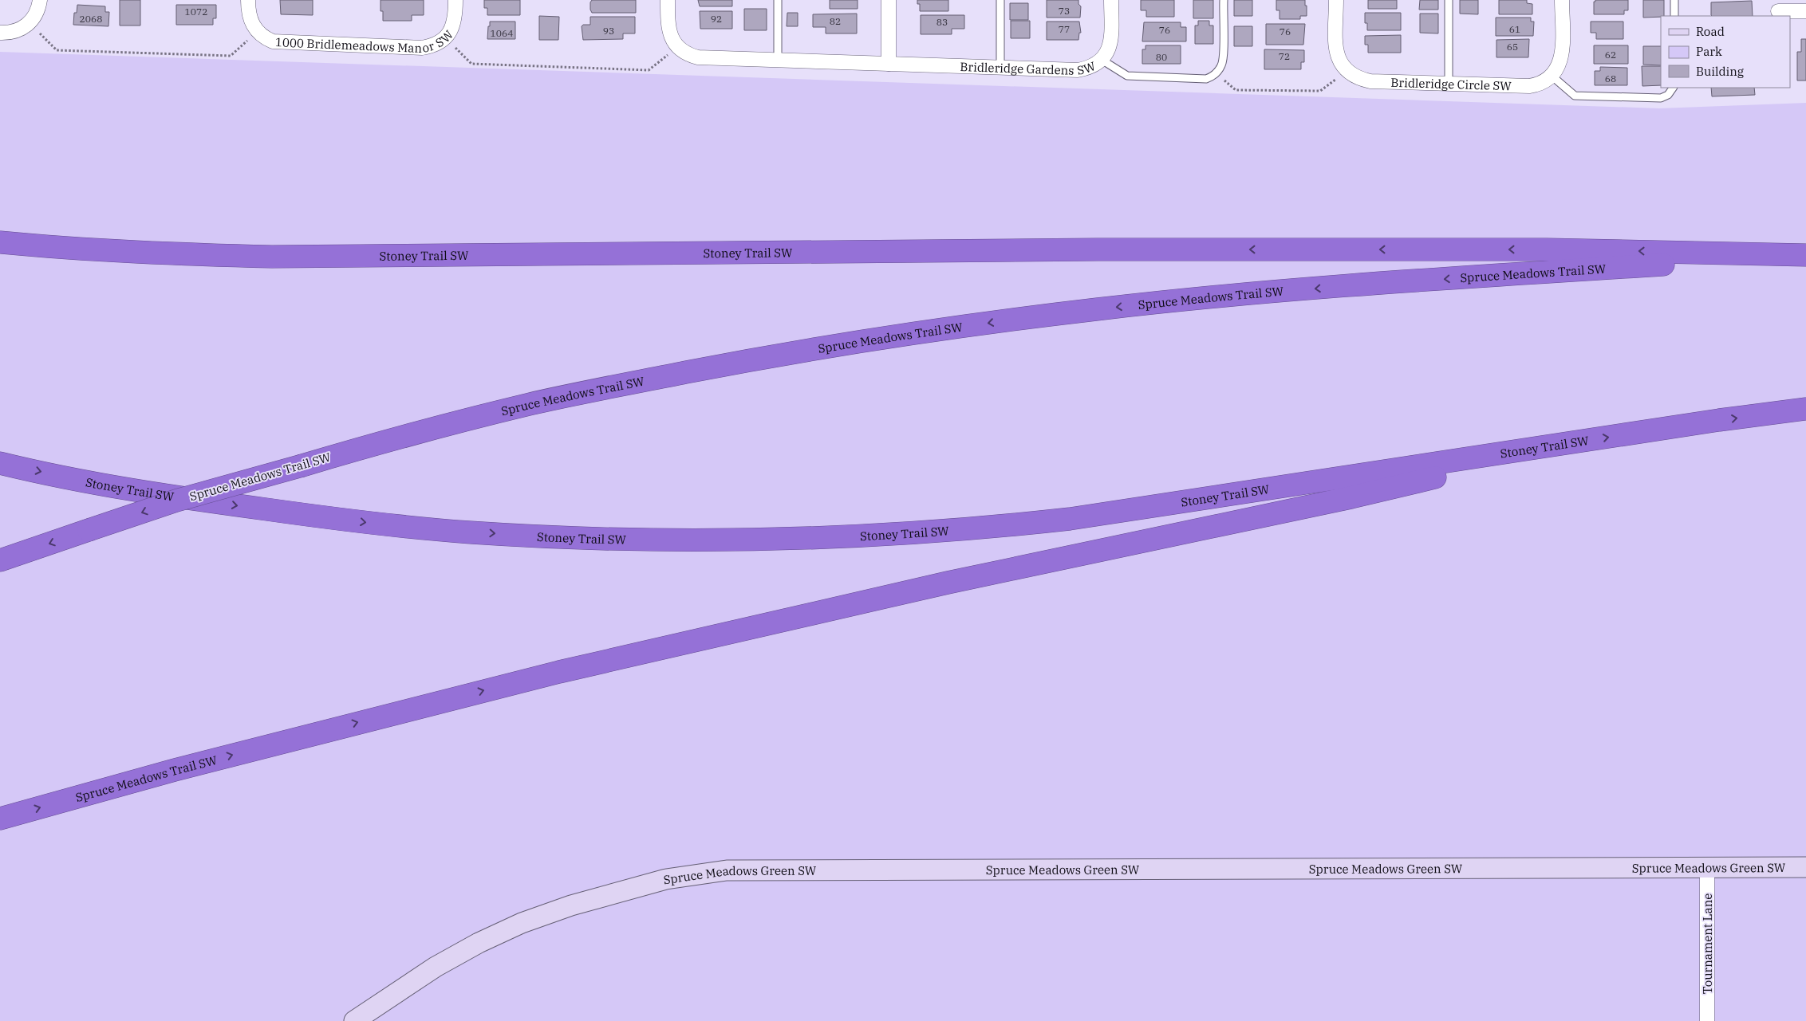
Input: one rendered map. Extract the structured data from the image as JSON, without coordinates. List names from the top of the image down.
{
  "streets": {
    "highway": ["Stoney Trail SW", "Spruce Meadows Trail SW"],
    "street": [
      "1000 Bridlemeadows Manor SW",
      "Bridleridge Gardens SW",
      "Bridleridge Circle SW",
      "Spruce Meadows Green SW",
      "Tournament Lane"
    ]
  },
  "crossings": [
    ["Stoney Trail SW", "Spruce Meadows Trail SW"],
    ["Spruce Meadows Green SW", "Tournament Lane"]
  ],
  "house_numbers": [
    "73",
    "1072",
    "2068",
    "92",
    "82",
    "83",
    "77",
    "61",
    "76",
    "93",
    "76",
    "1064",
    "65",
    "62",
    "72",
    "80",
    "68"
  ],
  "legend": ["Road", "Park", "Building"]
}
